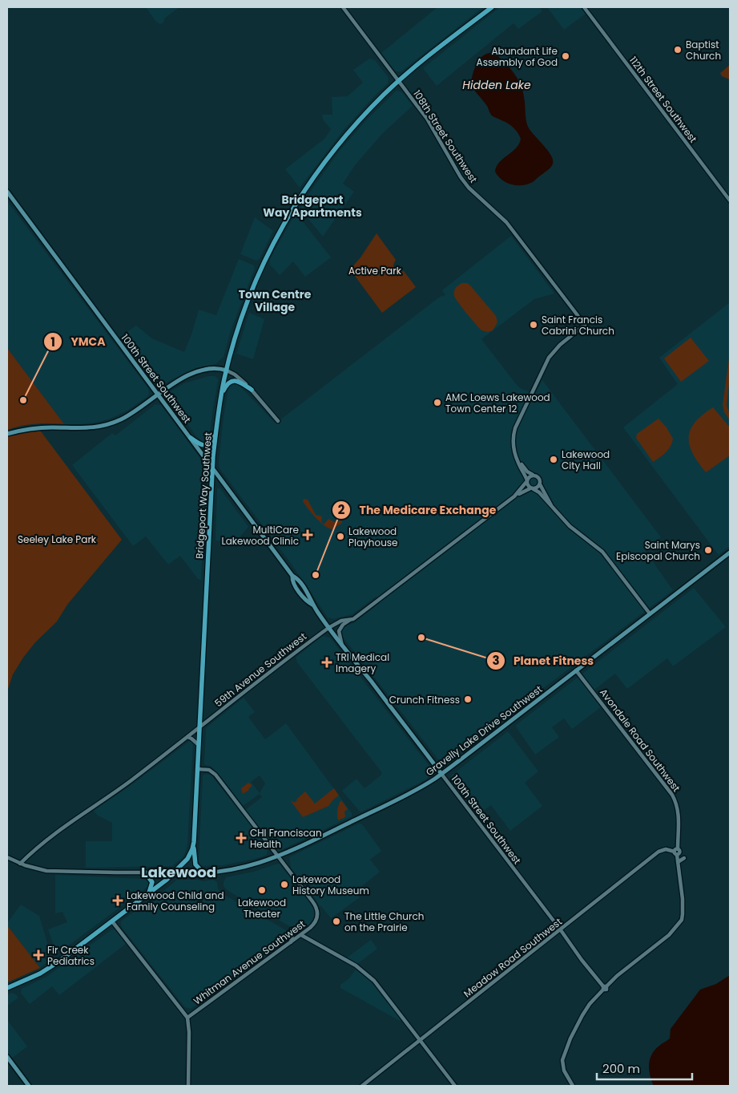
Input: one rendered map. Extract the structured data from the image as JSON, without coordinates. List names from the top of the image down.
{
  "streets": {
    "main road": ["100th Street Southwest", "Bridgeport Way Southwest", "Gravelly Lake Drive Southwest"],
    "street": [
      "112th Street Southwest",
      "108th Street Southwest",
      "59th Avenue Southwest",
      "Avondale Road Southwest",
      "Meadow Road Southwest",
      "Whitman Avenue Southwest"
    ]
  },
  "crossings": [
    ["108th Street Southwest", "Bridgeport Way Southwest"],
    ["100th Street Southwest", "Bridgeport Way Southwest"],
    ["100th Street Southwest", "59th Avenue Southwest"],
    ["100th Street Southwest", "Gravelly Lake Drive Southwest"],
    ["100th Street Southwest", "Avondale Road Southwest"],
    ["100th Street Southwest", "Meadow Road Southwest"],
    ["Bridgeport Way Southwest", "59th Avenue Southwest"],
    ["Bridgeport Way Southwest", "Gravelly Lake Drive Southwest"],
    ["59th Avenue Southwest", "Gravelly Lake Drive Southwest"],
    ["Gravelly Lake Drive Southwest", "Avondale Road Southwest"],
    ["Gravelly Lake Drive Southwest", "Whitman Avenue Southwest"],
    ["Avondale Road Southwest", "Meadow Road Southwest"]
  ],
  "districts": ["Bridgeport Way Apartments", "Town Centre Village", "Lakewood"],
  "water": ["Hidden Lake"],
  "parks": ["Active Park", "Seeley Lake Park"],
  "places": {
    "other": [
      "Baptist Church",
      "Abundant Life Assembly of God",
      "Saint Francis Cabrini Church",
      "YMCA",
      "AMC Loews Lakewood Town Center 12",
      "Lakewood City Hall",
      "Lakewood Playhouse",
      "Saint Marys Episcopal Church",
      "The Medicare Exchange",
      "Planet Fitness",
      "Crunch Fitness",
      "Lakewood History Museum",
      "Lakewood Theater",
      "The Little Church on the Prairie"
    ],
    "health": [
      "MultiCare Lakewood Clinic",
      "TRI Medical Imagery",
      "CHI Franciscan Health",
      "Lakewood Child and Family Counseling",
      "Fir Creek Pediatrics"
    ]
  },
  "scale_bar": "200 m"
}
